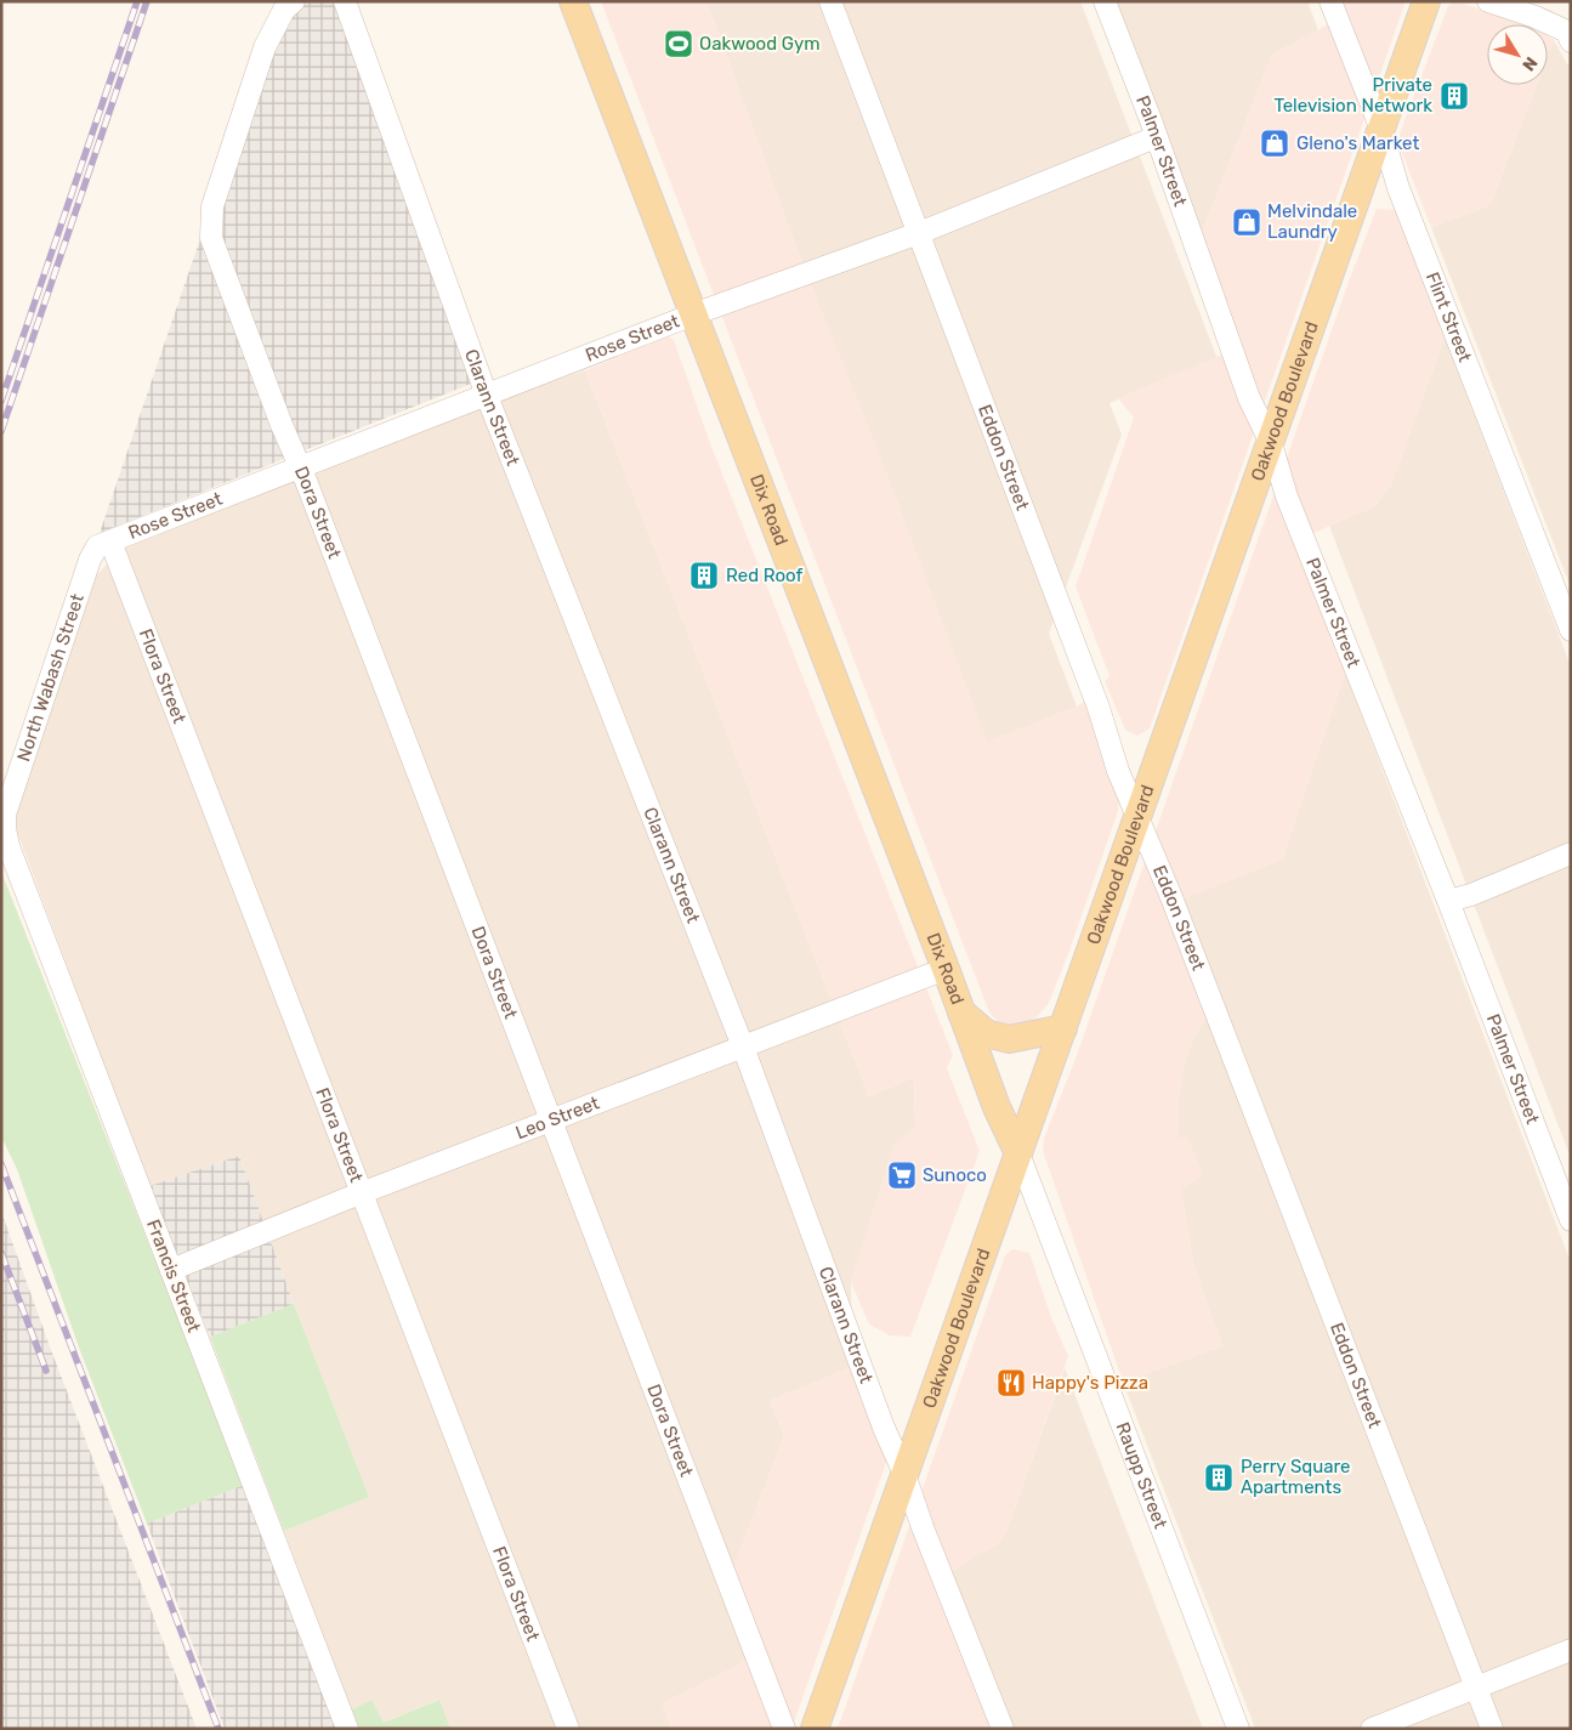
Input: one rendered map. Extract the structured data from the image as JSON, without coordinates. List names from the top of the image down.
{
  "streets": {
    "main road": ["Oakwood Boulevard", "Dix Road"],
    "street": [
      "Palmer Street",
      "Flint Street",
      "Rose Street",
      "Clarann Street",
      "Eddon Street",
      "Dora Street",
      "Flora Street",
      "North Wabash Street",
      "Leo Street",
      "Francis Street",
      "Raupp Street"
    ]
  },
  "crossings": [
    ["Palmer Street", "Rose Street"],
    ["Palmer Street", "Oakwood Boulevard"],
    ["Flint Street", "Oakwood Boulevard"],
    ["Rose Street", "Clarann Street"],
    ["Rose Street", "Eddon Street"],
    ["Rose Street", "Dix Road"],
    ["Rose Street", "Dora Street"],
    ["Rose Street", "Flora Street"],
    ["Rose Street", "North Wabash Street"],
    ["Oakwood Boulevard", "Clarann Street"],
    ["Oakwood Boulevard", "Eddon Street"],
    ["Oakwood Boulevard", "Dix Road"],
    ["Oakwood Boulevard", "Raupp Street"],
    ["Clarann Street", "Leo Street"],
    ["Dix Road", "Leo Street"],
    ["Dix Road", "Raupp Street"],
    ["Dora Street", "Leo Street"],
    ["Flora Street", "North Wabash Street"],
    ["Flora Street", "Leo Street"],
    ["North Wabash Street", "Francis Street"],
    ["Leo Street", "Francis Street"]
  ],
  "places": {
    "sports": ["Oakwood Gym"],
    "building": ["Private Television Network", "Red Roof", "Perry Square Apartments"],
    "shop": ["Gleno's Market", "Melvindale Laundry"],
    "supermarket": ["Sunoco"],
    "restaurant": ["Happy's Pizza"]
  },
  "north": "bottom right"
}
